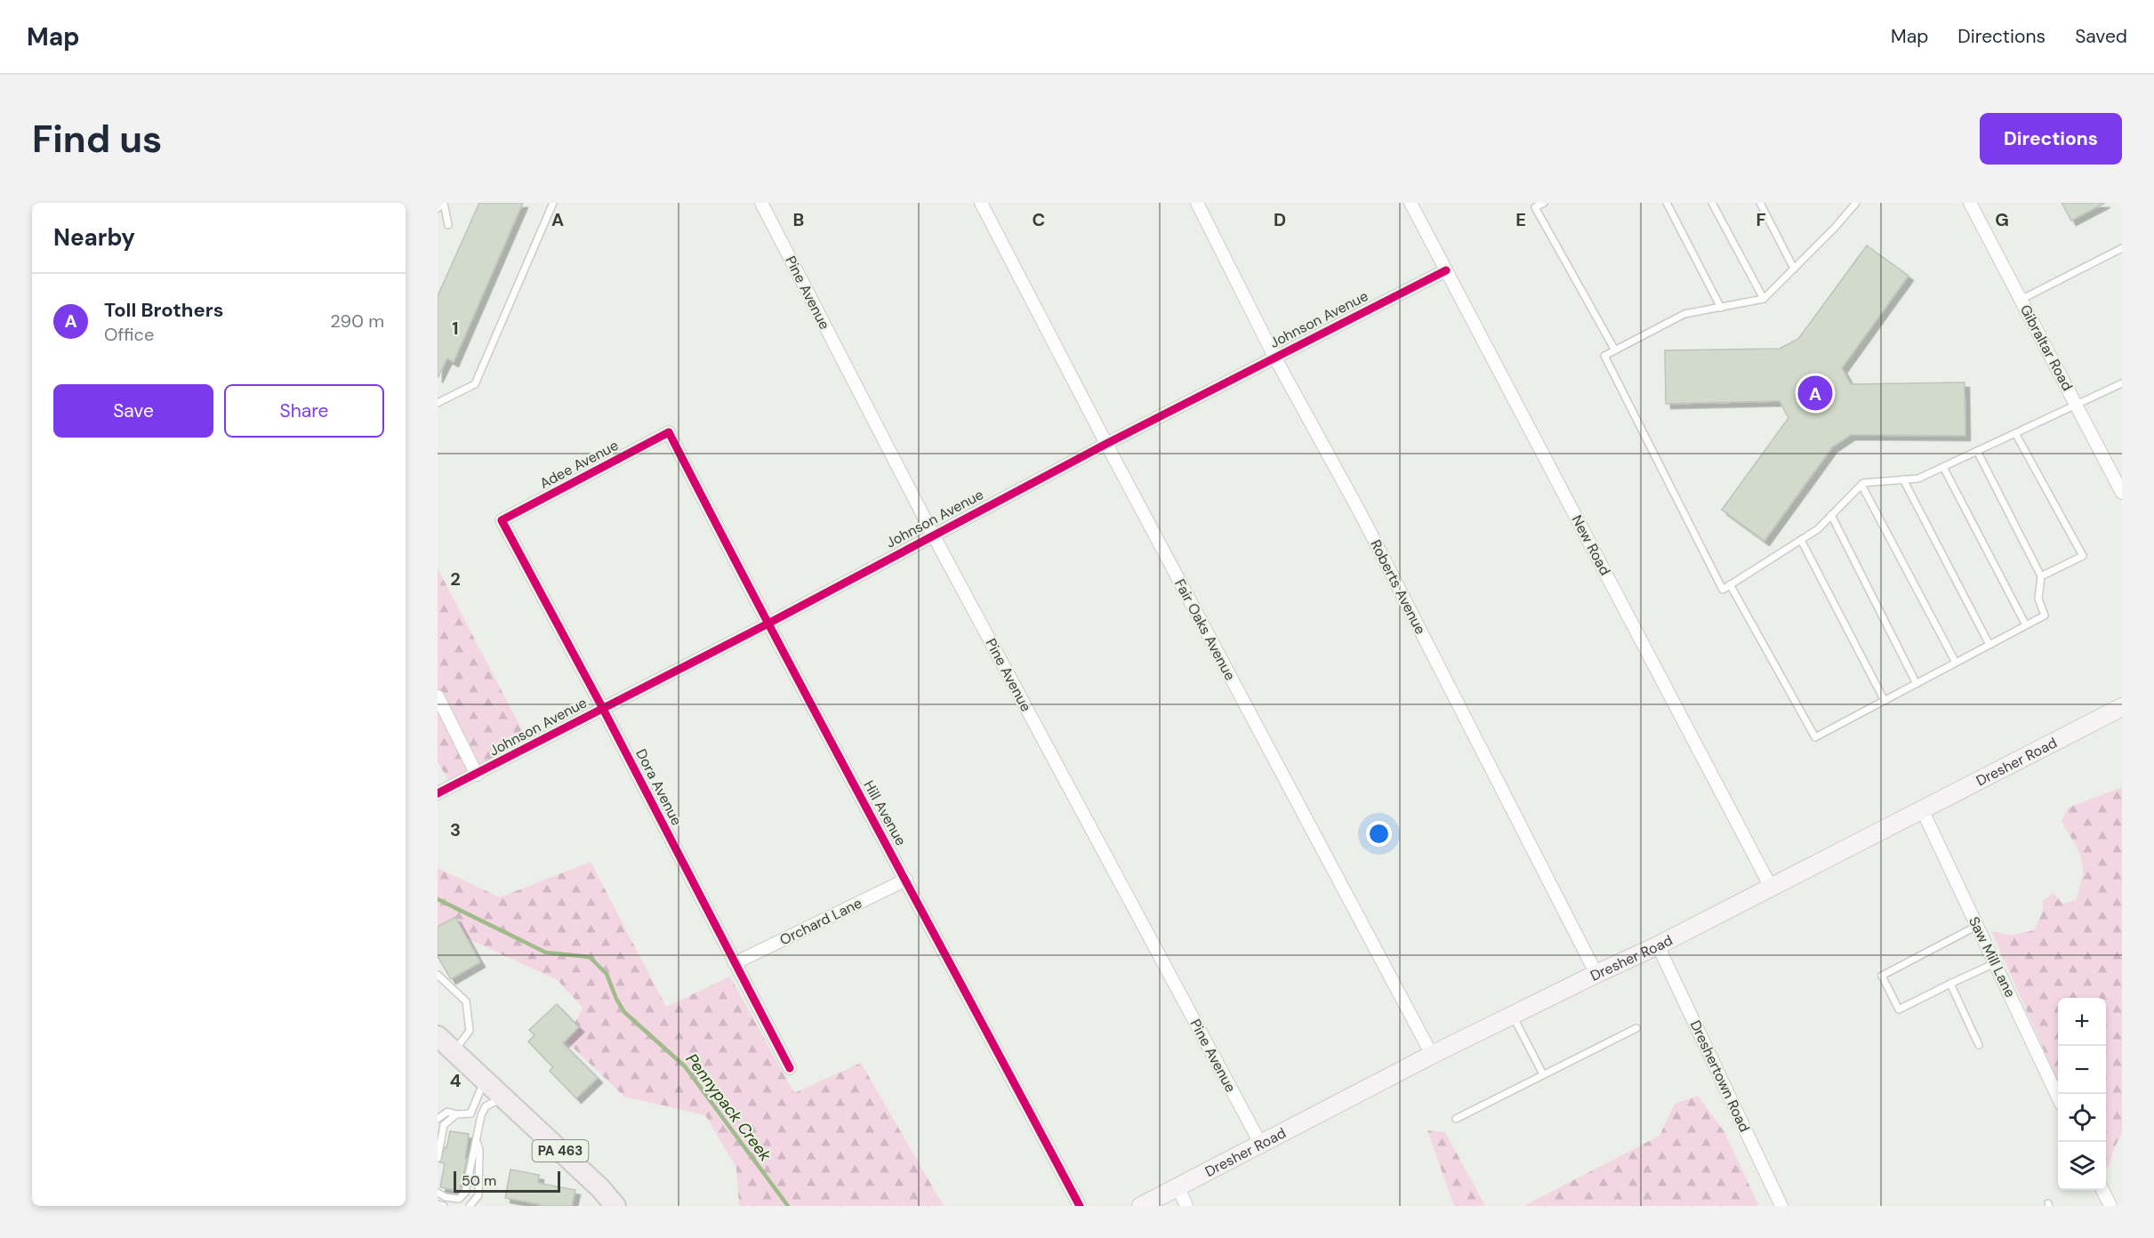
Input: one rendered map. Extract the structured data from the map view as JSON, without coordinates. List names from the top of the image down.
{
  "streets": {
    "main road": ["Dresher Road", "PA 463"],
    "street": [
      "Pine Avenue",
      "Johnson Avenue",
      "Gibraltar Road",
      "Adee Avenue",
      "New Road",
      "Roberts Avenue",
      "Fair Oaks Avenue",
      "Dora Avenue",
      "Hill Avenue",
      "Orchard Lane",
      "Saw Mill Lane",
      "Dreshertown Road"
    ]
  },
  "crossings": [
    ["Pine Avenue", "Johnson Avenue"],
    ["Pine Avenue", "Dresher Road"],
    ["Johnson Avenue", "New Road"],
    ["Johnson Avenue", "Roberts Avenue"],
    ["Johnson Avenue", "Fair Oaks Avenue"],
    ["Johnson Avenue", "Dora Avenue"],
    ["Johnson Avenue", "Hill Avenue"],
    ["Adee Avenue", "Dora Avenue"],
    ["Adee Avenue", "Hill Avenue"],
    ["New Road", "Dresher Road"],
    ["Roberts Avenue", "Dresher Road"],
    ["Fair Oaks Avenue", "Dresher Road"],
    ["Dresher Road", "Saw Mill Lane"],
    ["Dresher Road", "Dreshertown Road"],
    ["Dora Avenue", "Orchard Lane"],
    ["Hill Avenue", "Orchard Lane"]
  ],
  "water": ["Pennypack Creek"],
  "scale_bar": "50 m",
  "page": {
    "header": "Map",
    "nav": ["Map", "Directions", "Saved"],
    "buttons": [
      "Directions",
      ["Save", "Share"]
    ],
    "title": "Find us",
    "heading": "Nearby",
    "list": [
      {
        "mark": "A",
        "name": "Toll Brothers",
        "note": "Office",
        "value": "290 m"
      }
    ],
    "pins": "A",
    "map_buttons": ["+", "−"],
    "scale": "50 m"
  },
  "grid": {
    "columns": [
      "A",
      "B",
      "C",
      "D",
      "E",
      "F",
      "G"
    ],
    "rows": [
      "1",
      "2",
      "3",
      "4"
    ]
  }
}
